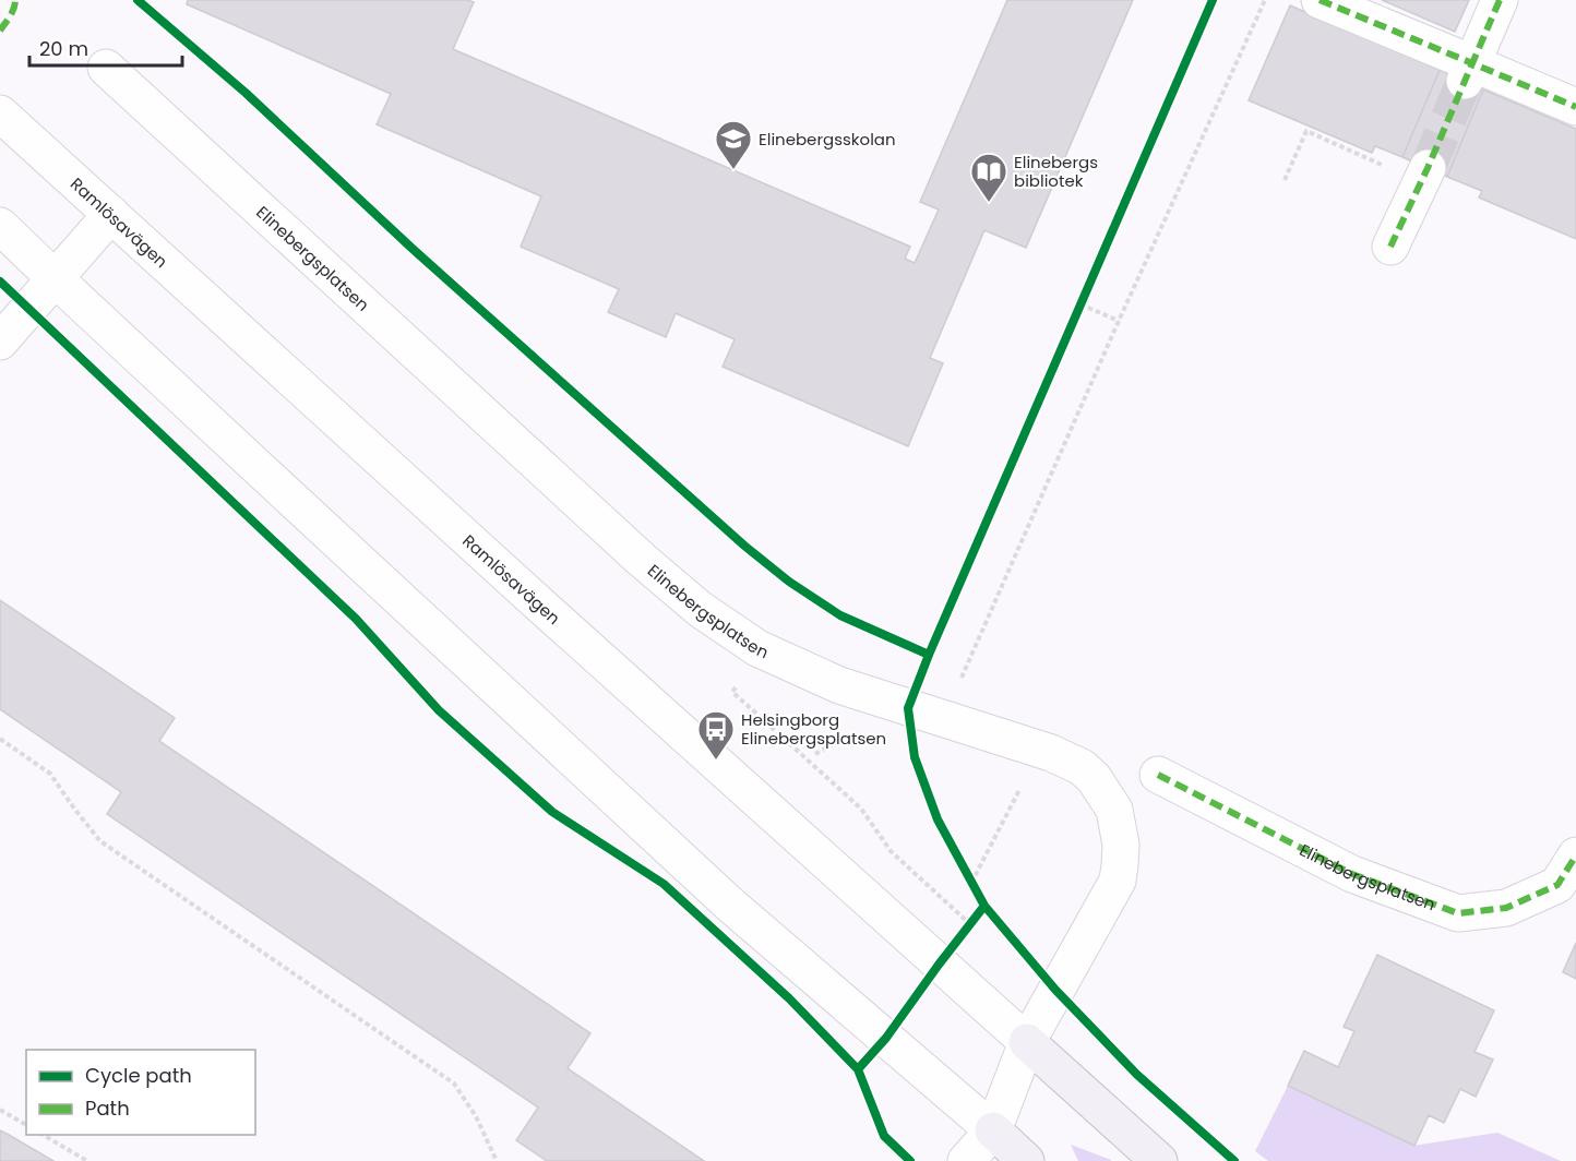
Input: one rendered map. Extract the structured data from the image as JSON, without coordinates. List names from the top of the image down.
{
  "streets": {
    "street": ["Ramlösavägen", "Elinebergsplatsen"]
  },
  "crossings": [
    ["Ramlösavägen", "Elinebergsplatsen"]
  ],
  "places": {
    "school or university": ["Elinebergsskolan"],
    "library": ["Elinebergs bibliotek"],
    "bus stop": ["Helsingborg Elinebergsplatsen"]
  },
  "legend": ["Cycle path", "Path"],
  "scale_bar": "20 m"
}
